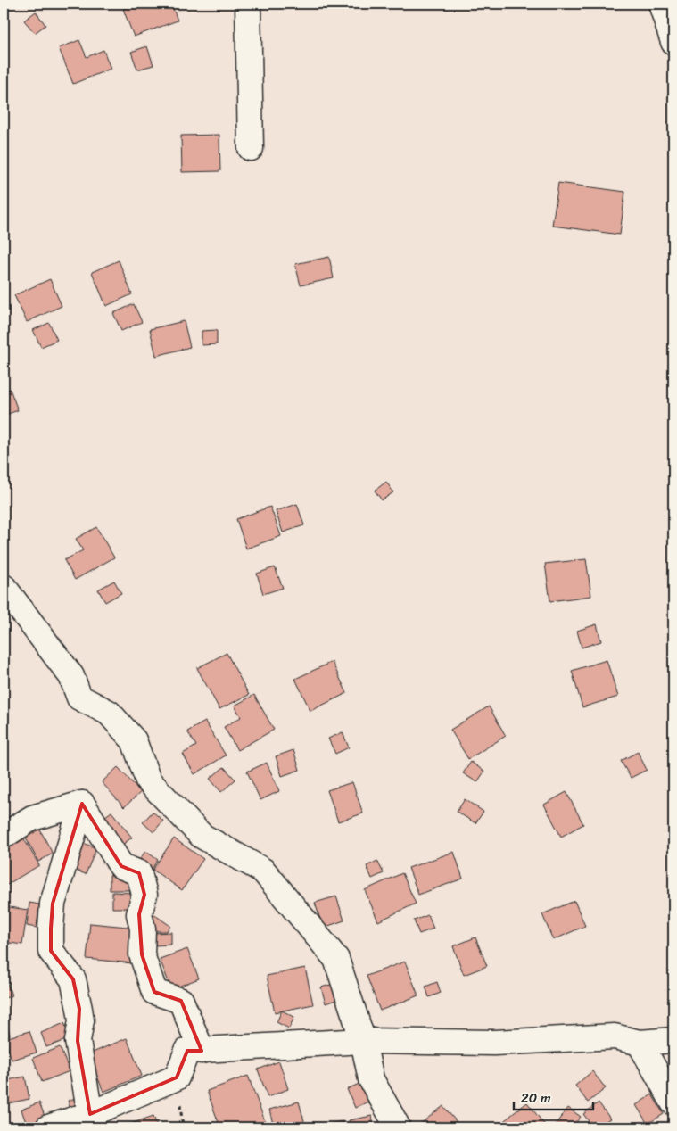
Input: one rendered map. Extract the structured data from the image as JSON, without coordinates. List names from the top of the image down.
{
  "scale_bar": "20 m"
}
